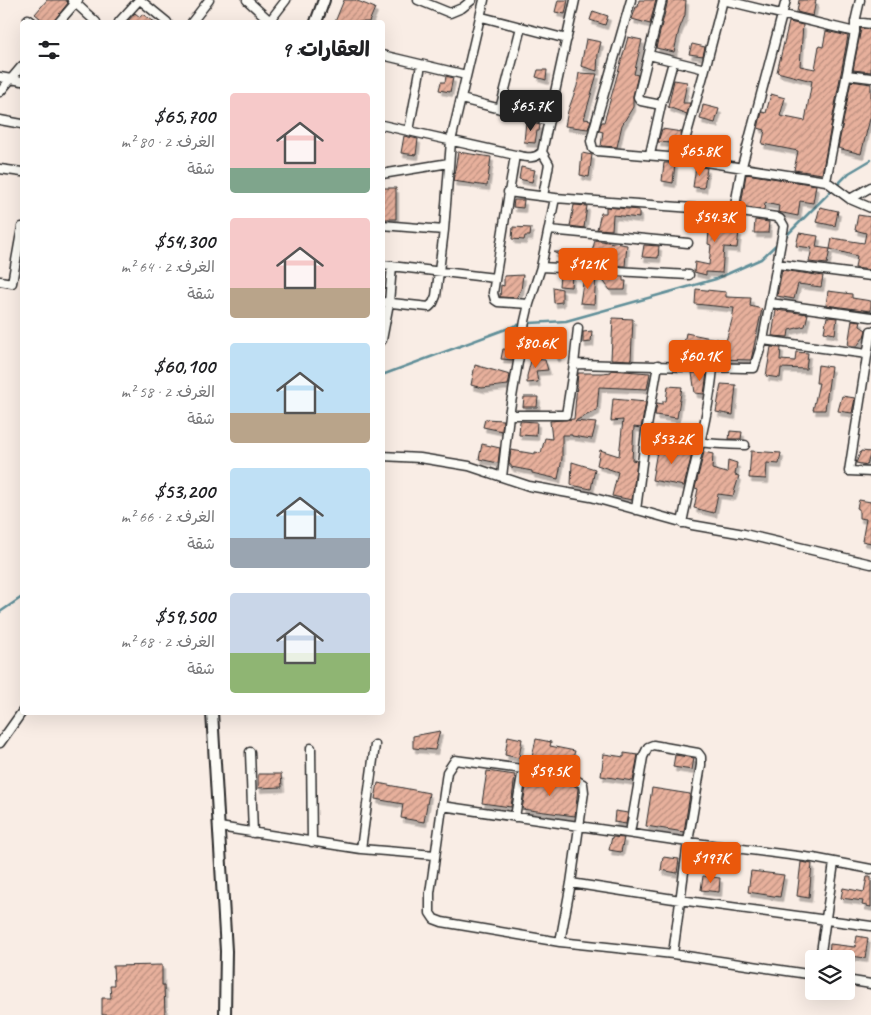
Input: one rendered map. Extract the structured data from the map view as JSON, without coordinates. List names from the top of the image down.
{
  "page": {
    "heading": "العقارات: 9",
    "list": [
      {
        "name": "$65,700",
        "note": "الغرف: 2 · 80 m² · شقة"
      },
      {
        "name": "$54,300",
        "note": "الغرف: 2 · 64 m² · شقة"
      },
      {
        "name": "$60,100",
        "note": "الغرف: 2 · 58 m² · شقة"
      },
      {
        "name": "$53,200",
        "note": "الغرف: 2 · 66 m² · شقة"
      },
      {
        "name": "$59,500",
        "note": "الغرف: 2 · 68 m² · شقة"
      }
    ],
    "price": [
      "$65.7K",
      "$65.8K",
      "$54.3K",
      "$121K",
      "$80.6K",
      "$60.1K",
      "$53.2K",
      "$59.5K",
      "$197K"
    ]
  }
}
